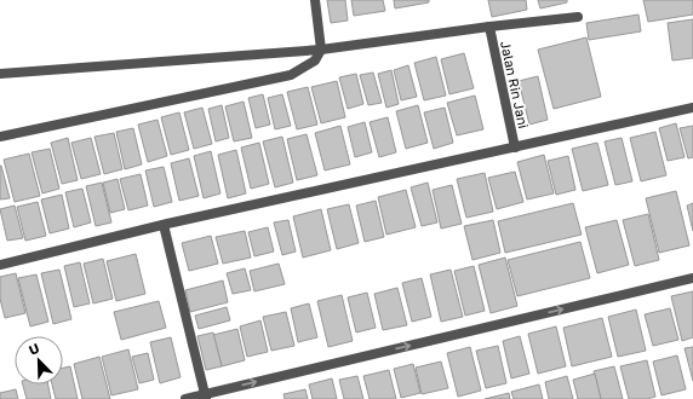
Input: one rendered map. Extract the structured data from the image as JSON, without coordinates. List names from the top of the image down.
{
  "streets": {
    "street": ["Jalan Rin Jani"]
  },
  "north": "top left"
}
